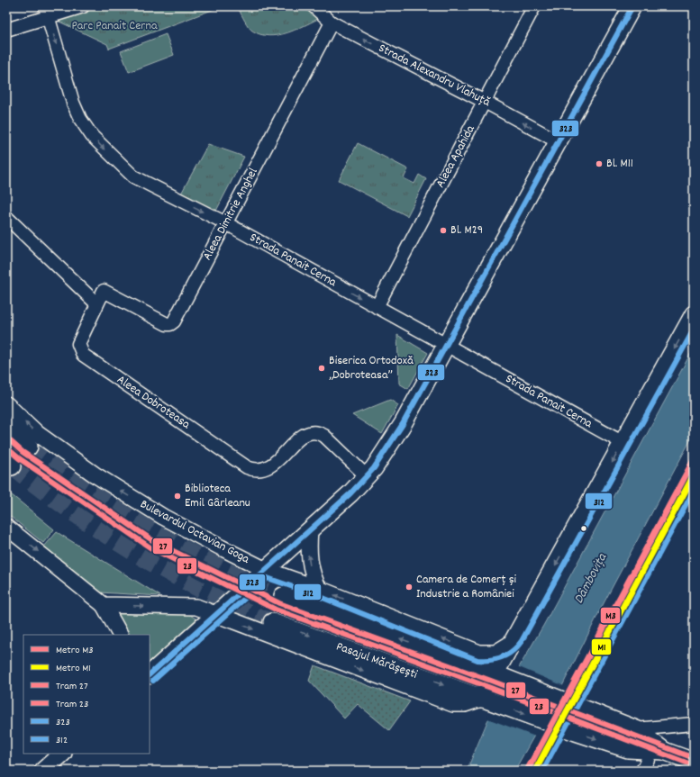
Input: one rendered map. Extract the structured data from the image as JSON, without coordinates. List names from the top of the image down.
{
  "streets": {
    "main road": ["Pasajul Mărășești"],
    "street": [
      "Strada Alexandru Vlahuță",
      "Aleea Apahida",
      "Aleea Dimitrie Anghel",
      "Strada Panait Cerna",
      "Aleea Dobroteasa",
      "Bulevardul Octavian Goga"
    ]
  },
  "crossings": [
    ["Strada Alexandru Vlahuță", "Aleea Apahida"],
    ["Strada Alexandru Vlahuță", "Aleea Dimitrie Anghel"],
    ["Aleea Apahida", "Strada Panait Cerna"],
    ["Aleea Dimitrie Anghel", "Strada Panait Cerna"],
    ["Aleea Dimitrie Anghel", "Aleea Dobroteasa"]
  ],
  "one_way": ["Strada Alexandru Vlahuță", "Strada Panait Cerna"],
  "water": ["Dâmbovița"],
  "parks": ["Parc Panait Cerna"],
  "places": [
    "Bl. M11",
    "Bl. M29",
    "Biserica Ortodoxă „Dobroteasa”",
    "Biblioteca Emil Gârleanu",
    "Camera de Comerț și Industrie a României"
  ],
  "lines": [
    "transit line 323",
    "transit line 312",
    "tram line 27",
    "tram line 23",
    "metro line M3",
    "metro line M1"
  ],
  "legend": [
    "Metro M3",
    "Metro M1",
    "Tram 27",
    "Tram 23",
    "323",
    "312"
  ]
}
